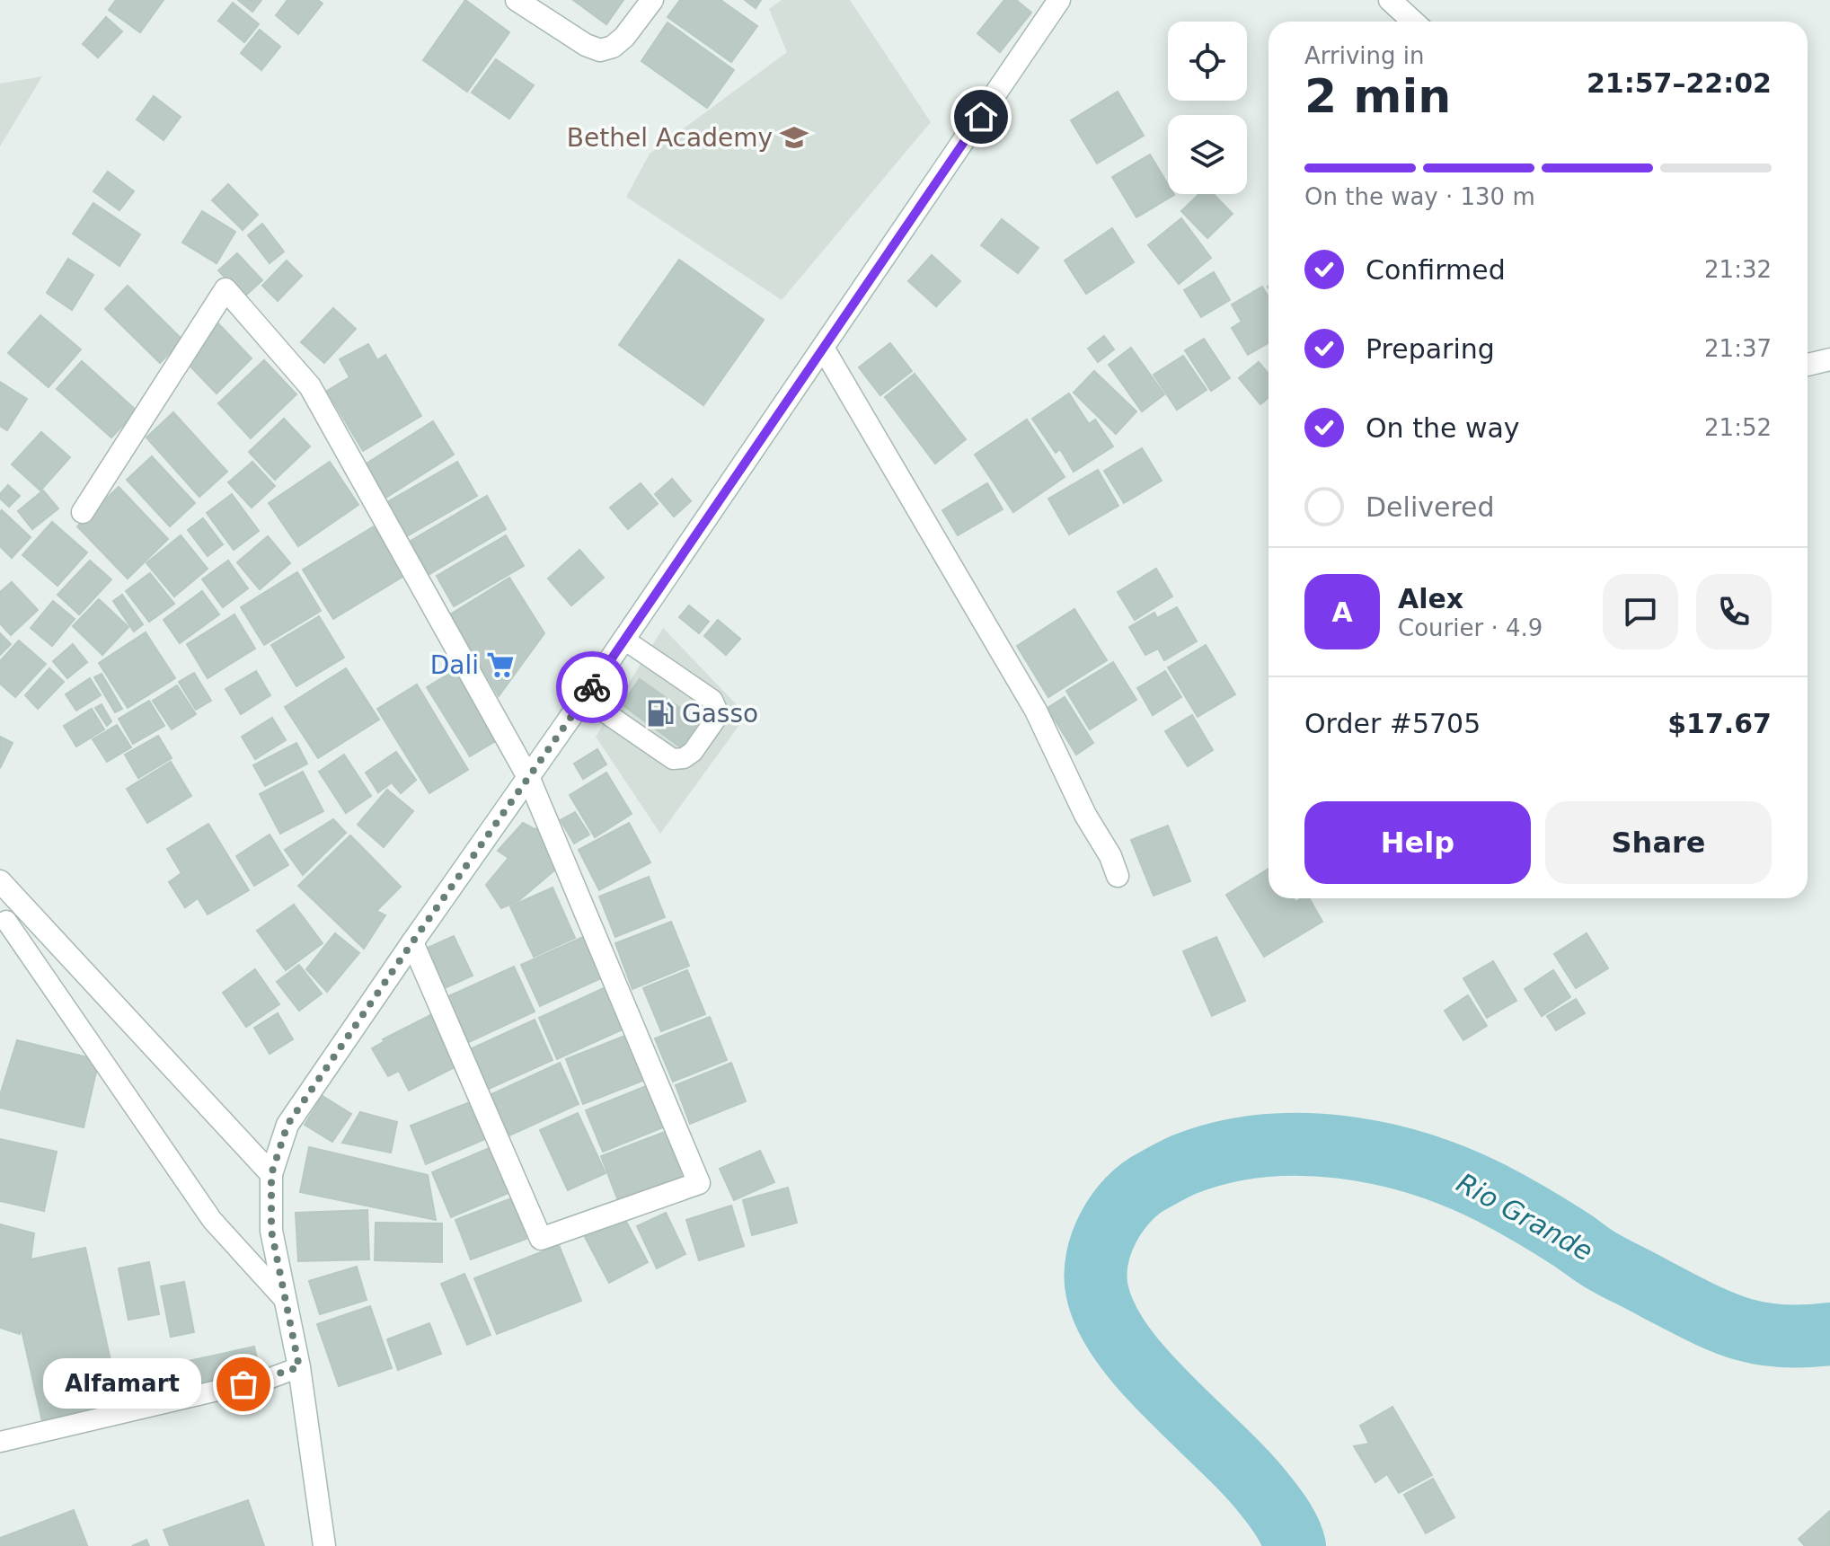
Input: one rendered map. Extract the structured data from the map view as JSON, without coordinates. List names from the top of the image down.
{
  "water": ["Rio Grande"],
  "places": {
    "school or university": ["Bethel Academy"],
    "supermarket": ["Dali"],
    "fuel station": ["Gasso"],
    "other": ["Alfamart"]
  },
  "page": {
    "heading": ["2 min", "Arriving in", "21:57–22:02"],
    "panel": [
      "Alex",
      "Courier · 4.9",
      "Order #5705",
      "$17.67"
    ],
    "bar": "On the way · 130 m",
    "list": [
      ["Confirmed", "21:32"],
      ["Preparing", "21:37"],
      ["On the way", "21:52"],
      "Delivered"
    ],
    "round": "A",
    "buttons": ["Help", "Share"],
    "bubble": "Alfamart"
  }
}
